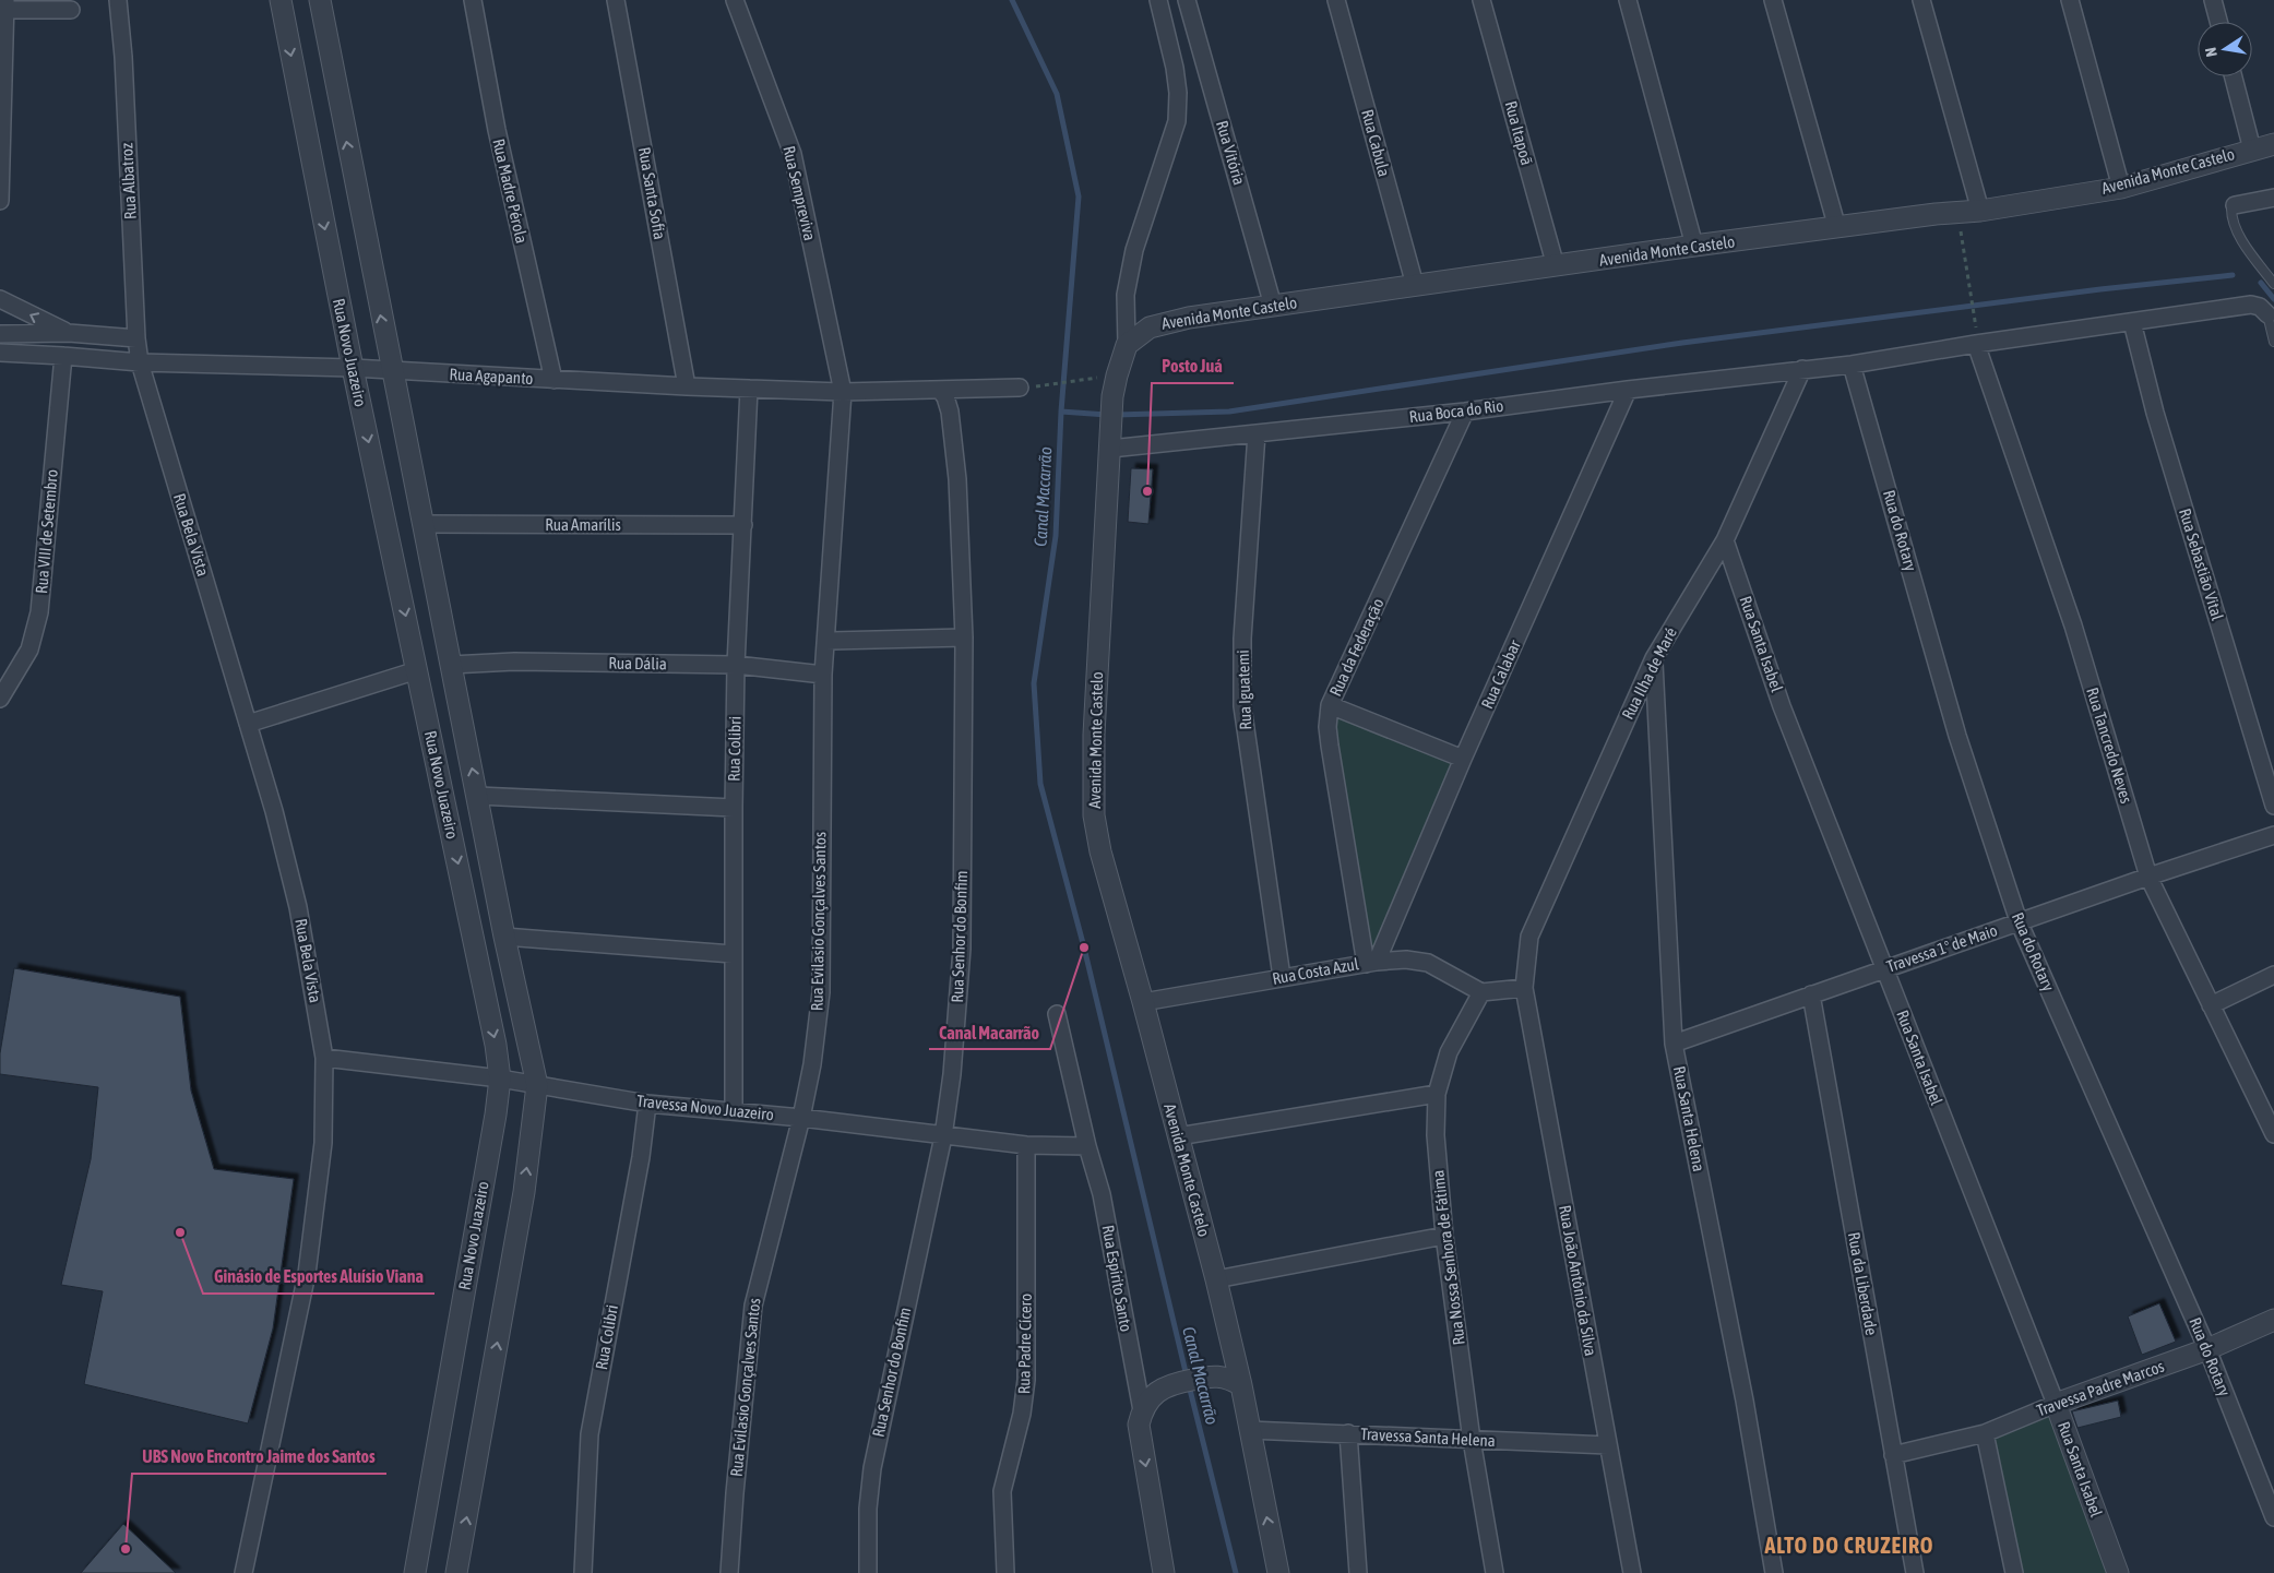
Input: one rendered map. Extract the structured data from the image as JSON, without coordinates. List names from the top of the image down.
{
  "streets": {
    "street": [
      "Rua Itapoã",
      "Rua Cabula",
      "Rua Vitória",
      "Avenida Monte Castelo",
      "Rua Albatroz",
      "Rua Madre Pérola",
      "Rua Santa Sofia",
      "Rua Sempreviva",
      "Rua Novo Juazeiro",
      "Rua Agapanto",
      "Rua Boca do Rio",
      "Rua Amarílis",
      "Rua do Rotary",
      "Rua VIII de Setembro",
      "Rua Bela Vista",
      "Rua Sebastião Vital",
      "Rua Santa Isabel",
      "Rua da Federação",
      "Rua Dália",
      "Rua Ilha de Maré",
      "Rua Calabar",
      "Rua Iguatemi",
      "Rua Tancredo Neves",
      "Rua Colibri",
      "Rua Evilasio Gonçalves Santos",
      "Rua Senhor do Bonfim",
      "Travessa 1º de Maio",
      "Rua Costa Azul",
      "Travessa Novo Juazeiro",
      "Rua Santa Helena",
      "Rua Nossa Senhora de Fátima",
      "Rua Espírito Santo",
      "Rua João Antônio da Silva",
      "Rua da Liberdade",
      "Rua Padre Cícero",
      "Travessa Padre Marcos",
      "Travessa Santa Helena"
    ]
  },
  "crossings": [
    ["Rua Itapoã", "Avenida Monte Castelo"],
    ["Rua Cabula", "Avenida Monte Castelo"],
    ["Rua Vitória", "Avenida Monte Castelo"],
    ["Avenida Monte Castelo", "Rua Boca do Rio"],
    ["Avenida Monte Castelo", "Rua Costa Azul"],
    ["Avenida Monte Castelo", "Travessa Santa Helena"],
    ["Rua Albatroz", "Rua Agapanto"],
    ["Rua Albatroz", "Rua Bela Vista"],
    ["Rua Madre Pérola", "Rua Agapanto"],
    ["Rua Santa Sofia", "Rua Agapanto"],
    ["Rua Sempreviva", "Rua Agapanto"],
    ["Rua Sempreviva", "Rua Evilasio Gonçalves Santos"],
    ["Rua Novo Juazeiro", "Rua Agapanto"],
    ["Rua Novo Juazeiro", "Rua Amarílis"],
    ["Rua Novo Juazeiro", "Rua Dália"],
    ["Rua Novo Juazeiro", "Travessa Novo Juazeiro"],
    ["Rua Agapanto", "Rua VIII de Setembro"],
    ["Rua Agapanto", "Rua Bela Vista"],
    ["Rua Agapanto", "Rua Colibri"],
    ["Rua Agapanto", "Rua Evilasio Gonçalves Santos"],
    ["Rua Agapanto", "Rua Senhor do Bonfim"],
    ["Rua Boca do Rio", "Rua do Rotary"],
    ["Rua Boca do Rio", "Rua Sebastião Vital"],
    ["Rua Boca do Rio", "Rua da Federação"],
    ["Rua Boca do Rio", "Rua Ilha de Maré"],
    ["Rua Boca do Rio", "Rua Calabar"],
    ["Rua Boca do Rio", "Rua Iguatemi"],
    ["Rua Boca do Rio", "Rua Tancredo Neves"],
    ["Rua Amarílis", "Rua Colibri"],
    ["Rua do Rotary", "Travessa 1º de Maio"],
    ["Rua do Rotary", "Travessa Padre Marcos"],
    ["Rua Bela Vista", "Travessa Novo Juazeiro"],
    ["Rua Santa Isabel", "Rua Ilha de Maré"],
    ["Rua Santa Isabel", "Travessa 1º de Maio"],
    ["Rua Santa Isabel", "Travessa Padre Marcos"],
    ["Rua da Federação", "Rua Calabar"],
    ["Rua da Federação", "Rua Costa Azul"],
    ["Rua Dália", "Rua Colibri"],
    ["Rua Dália", "Rua Evilasio Gonçalves Santos"],
    ["Rua Ilha de Maré", "Rua Santa Helena"],
    ["Rua Ilha de Maré", "Rua João Antônio da Silva"],
    ["Rua Calabar", "Rua Costa Azul"],
    ["Rua Iguatemi", "Rua Costa Azul"],
    ["Rua Tancredo Neves", "Travessa 1º de Maio"],
    ["Rua Colibri", "Travessa Novo Juazeiro"],
    ["Rua Evilasio Gonçalves Santos", "Travessa Novo Juazeiro"],
    ["Rua Senhor do Bonfim", "Travessa Novo Juazeiro"],
    ["Travessa 1º de Maio", "Rua Santa Helena"],
    ["Travessa 1º de Maio", "Rua da Liberdade"],
    ["Rua Costa Azul", "Rua Nossa Senhora de Fátima"],
    ["Travessa Novo Juazeiro", "Rua Espírito Santo"],
    ["Travessa Novo Juazeiro", "Rua Padre Cícero"],
    ["Rua Nossa Senhora de Fátima", "Travessa Santa Helena"],
    ["Rua João Antônio da Silva", "Travessa Santa Helena"],
    ["Rua da Liberdade", "Travessa Padre Marcos"]
  ],
  "districts": ["ALTO DO CRUZEIRO"],
  "water": ["Canal Macarrão"],
  "places": [
    "Posto Juá",
    "Canal Macarrão",
    "Ginásio de Esportes Aluísio Viana",
    "UBS Novo Encontro Jaime dos Santos"
  ],
  "north": "left"
}
